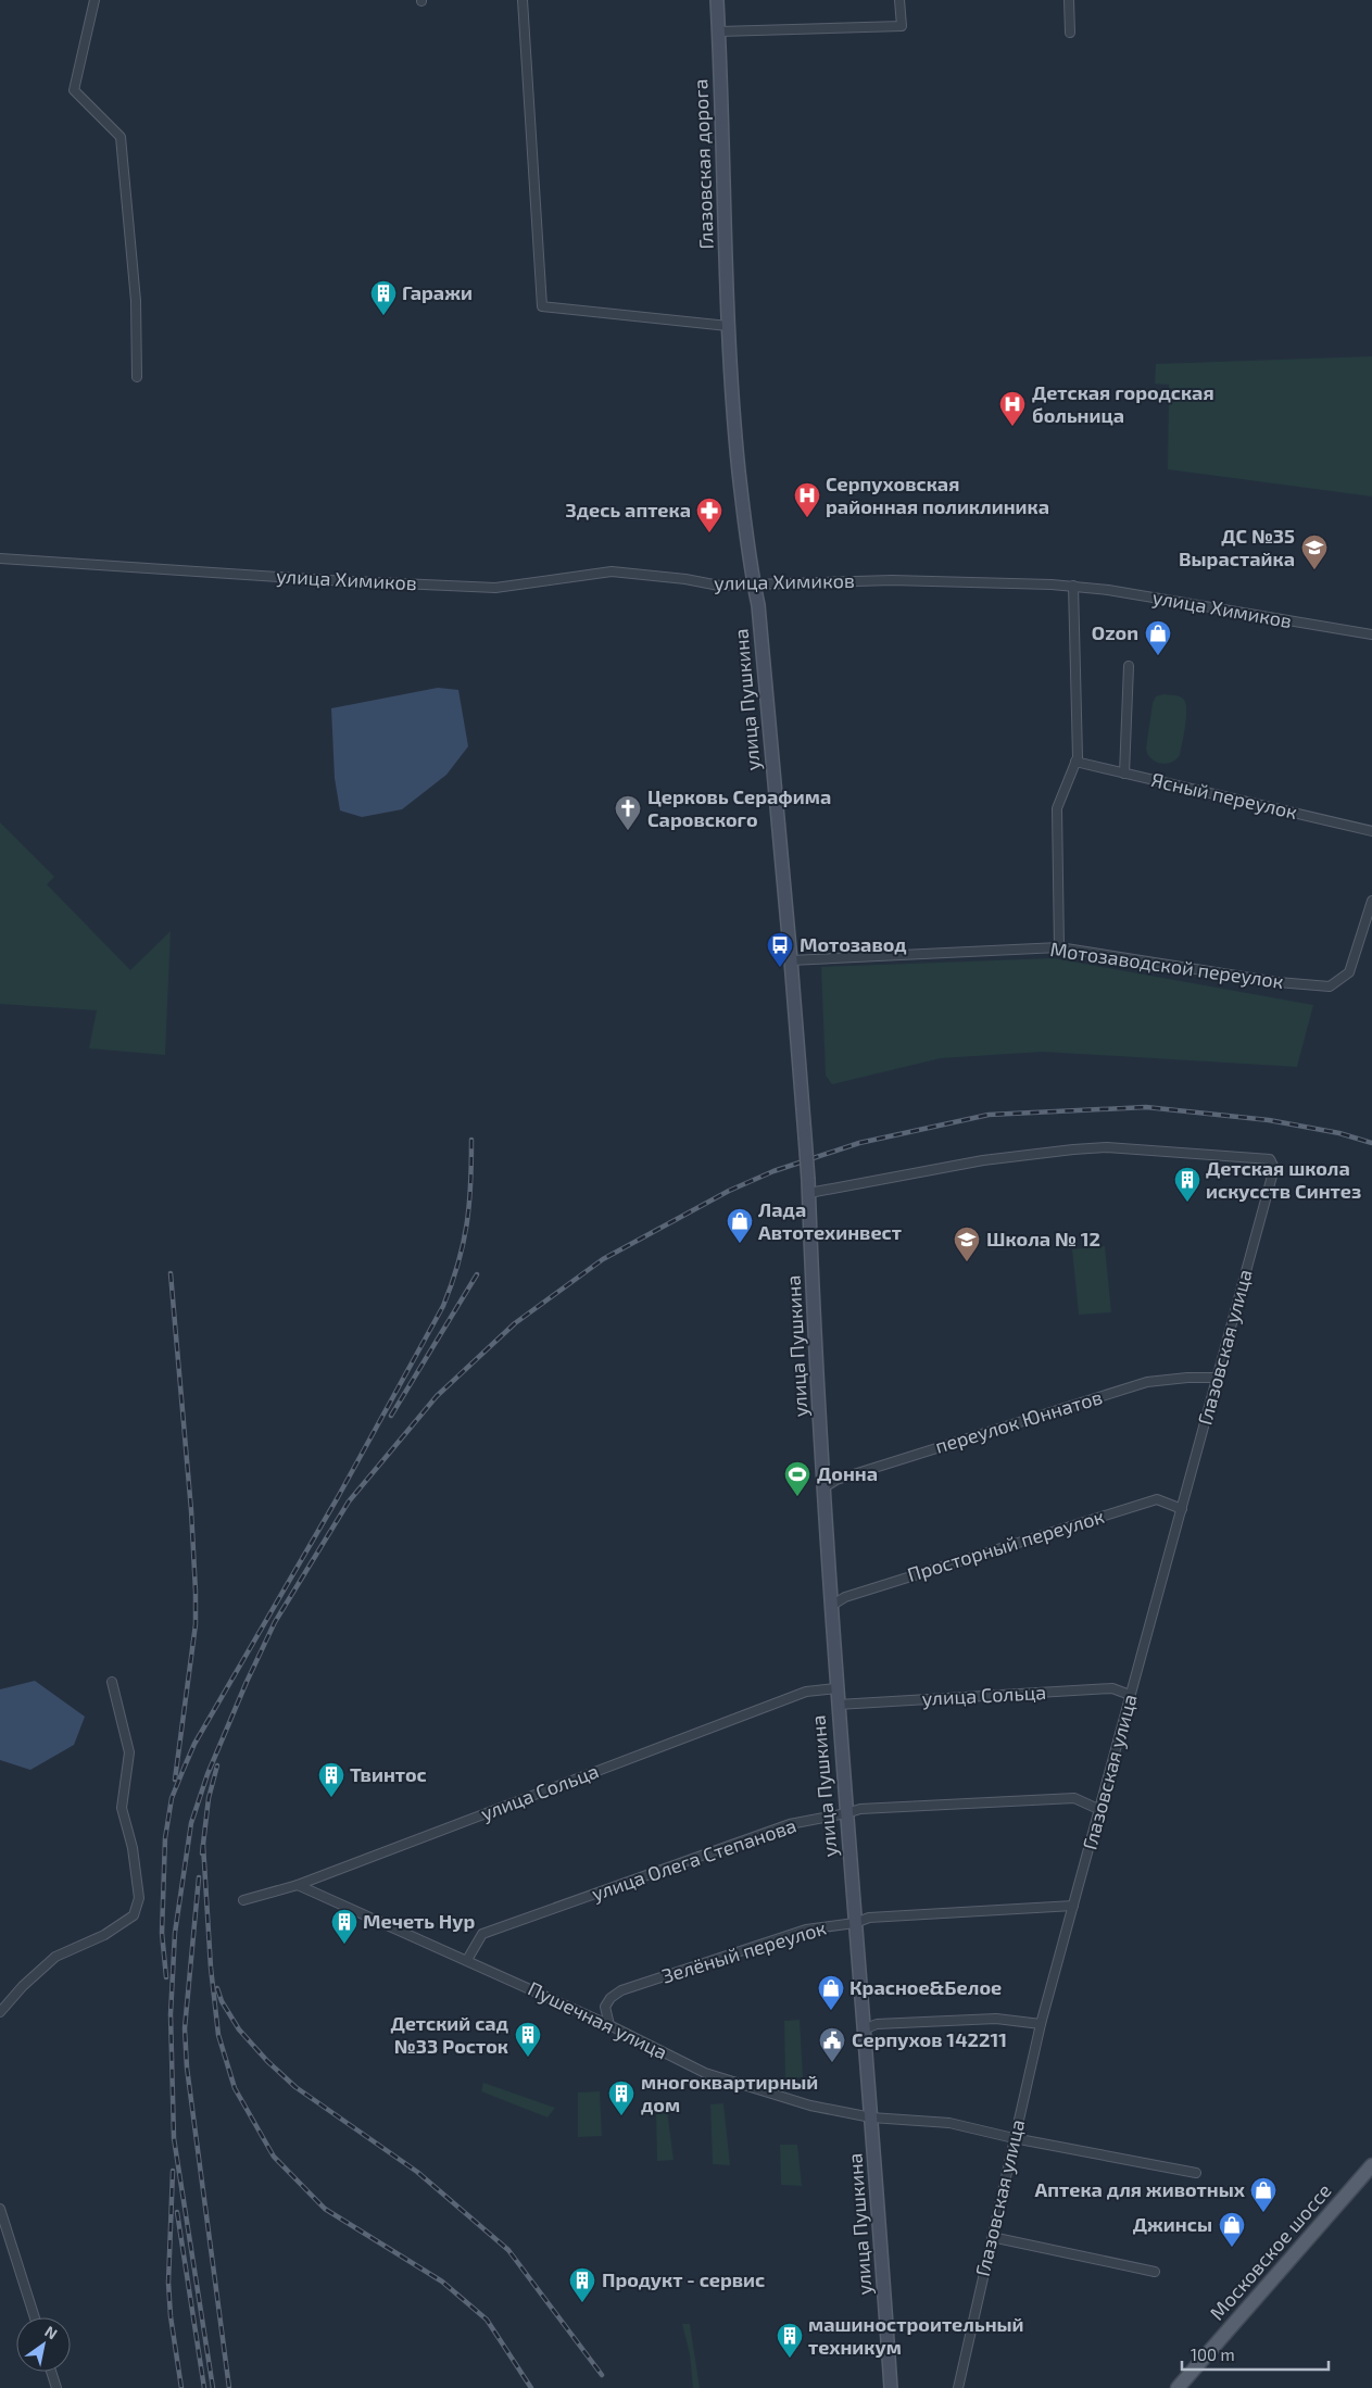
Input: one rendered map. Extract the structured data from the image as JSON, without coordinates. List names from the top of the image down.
{
  "streets": {
    "main road": ["Московское шоссе"],
    "street": [
      "Глазовская дорога",
      "улица Химиков",
      "улица Пушкина",
      "Ясный переулок",
      "Мотозаводской переулок",
      "Глазовская улица",
      "переулок Юннатов",
      "Просторный переулок",
      "улица Сольца",
      "улица Олега Степанова",
      "Зелёный переулок",
      "Пушечная улица"
    ]
  },
  "crossings": [
    ["Глазовская дорога", "улица Пушкина"],
    ["улица Химиков", "улица Пушкина"],
    ["улица Пушкина", "Мотозаводской переулок"],
    ["улица Пушкина", "Глазовская улица"],
    ["улица Пушкина", "переулок Юннатов"],
    ["улица Пушкина", "Просторный переулок"],
    ["улица Пушкина", "улица Сольца"],
    ["улица Пушкина", "улица Олега Степанова"],
    ["улица Пушкина", "Зелёный переулок"],
    ["улица Пушкина", "Пушечная улица"],
    ["Глазовская улица", "переулок Юннатов"],
    ["Глазовская улица", "Просторный переулок"],
    ["Глазовская улица", "улица Сольца"],
    ["Глазовская улица", "улица Олега Степанова"],
    ["Глазовская улица", "Зелёный переулок"],
    ["Глазовская улица", "Пушечная улица"],
    ["улица Сольца", "Пушечная улица"],
    ["улица Олега Степанова", "Пушечная улица"],
    ["Зелёный переулок", "Пушечная улица"]
  ],
  "places": {
    "building": [
      "Гаражи",
      "Детская школа искусств Синтез",
      "Твинтос",
      "Мечеть Нур",
      "Детский сад №33 Росток",
      "многоквартирный дом",
      "Продукт - сервис",
      "машиностроительный техникум"
    ],
    "hospital": ["Детская городская больница", "Серпуховская районная поликлиника"],
    "pharmacy": ["Здесь аптека"],
    "school or university": ["ДС №35 Вырастайка", "Школа № 12"],
    "shop": [
      "Ozon",
      "Лада Автотехинвест",
      "Красное&Белое",
      "Аптека для животных",
      "Джинсы"
    ],
    "church": ["Церковь Серафима Саровского"],
    "bus stop": ["Мотозавод"],
    "sports": ["Донна"],
    "public building": ["Серпухов 142211"]
  },
  "scale_bar": "100 m",
  "north": "top right"
}
